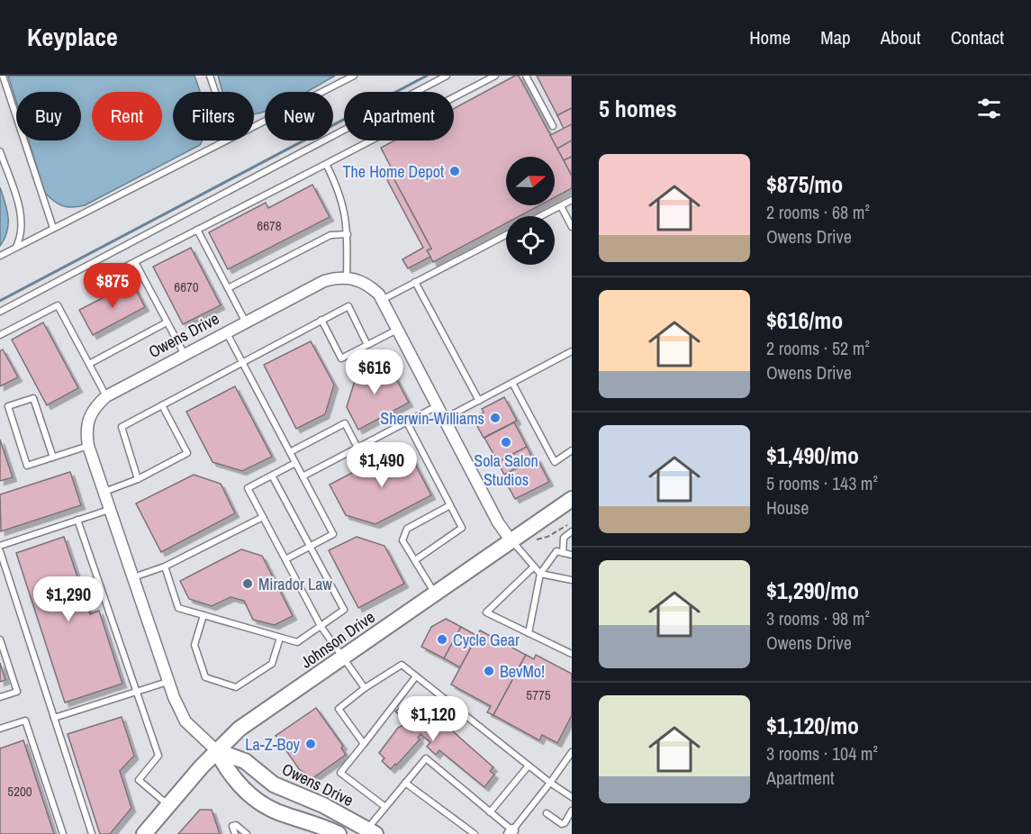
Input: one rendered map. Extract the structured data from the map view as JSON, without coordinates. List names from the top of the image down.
{
  "streets": {
    "street": ["Owens Drive", "Johnson Drive"]
  },
  "crossings": [
    ["Owens Drive", "Johnson Drive"]
  ],
  "places": [
    "The Home Depot",
    "Sherwin-Williams",
    "Sola Salon Studios",
    "Mirador Law",
    "Cycle Gear",
    "BevMo!",
    "La-Z-Boy"
  ],
  "house_numbers": [
    "6678",
    "6670",
    "5775",
    "5200"
  ],
  "north": "right",
  "page": {
    "header": "Keyplace",
    "nav": [
      "Home",
      "Map",
      "About",
      "Contact"
    ],
    "heading": "5 homes",
    "chip": [
      "Buy",
      "Rent",
      "Filters",
      "New",
      "Apartment"
    ],
    "list": [
      {
        "name": "$875/mo",
        "note": "2 rooms · 68 m² · Owens Drive"
      },
      {
        "name": "$616/mo",
        "note": "2 rooms · 52 m² · Owens Drive"
      },
      {
        "name": "$1,490/mo",
        "note": "5 rooms · 143 m² · House"
      },
      {
        "name": "$1,290/mo",
        "note": "3 rooms · 98 m² · Owens Drive"
      },
      {
        "name": "$1,120/mo",
        "note": "3 rooms · 104 m² · Apartment"
      }
    ],
    "price": [
      "$875",
      "$616",
      "$1,490",
      "$1,290",
      "$1,120"
    ]
  }
}
